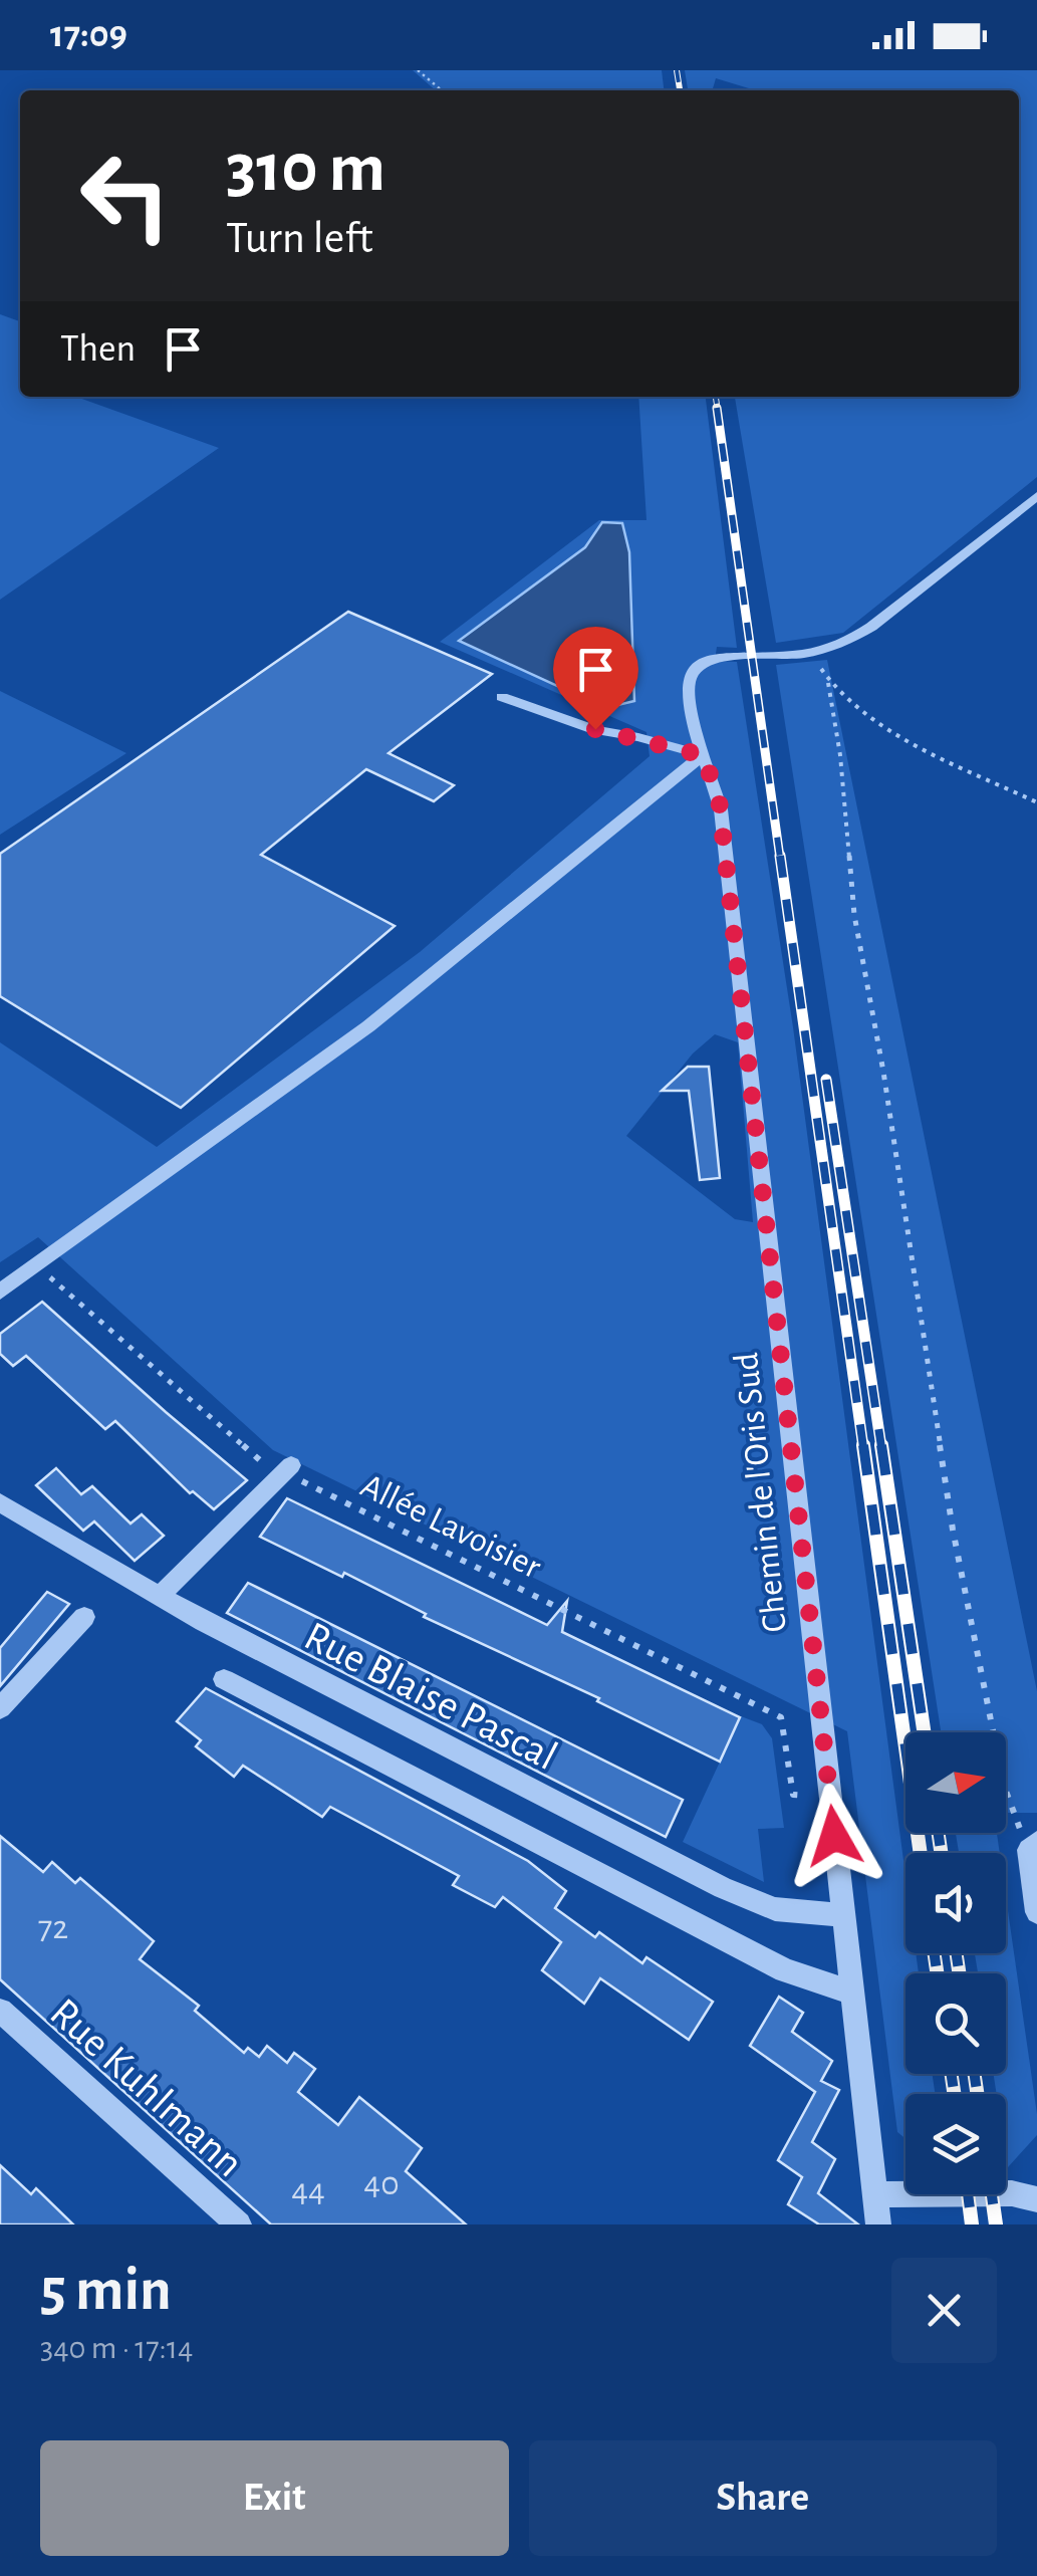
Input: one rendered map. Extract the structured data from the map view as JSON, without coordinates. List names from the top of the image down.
{
  "streets": {
    "street": ["Chemin de l'Oris Sud", "Rue Blaise Pascal", "Rue Kuhlmann"],
    "path": ["Allée Lavoisier"]
  },
  "crossings": [
    ["Chemin de l'Oris Sud", "Allée Lavoisier"],
    ["Chemin de l'Oris Sud", "Rue Blaise Pascal"]
  ],
  "house_numbers": ["72", "40", "44"],
  "north": "right",
  "page": {
    "status": "17:09",
    "turn": ["310 m", "Turn left"],
    "then": "Then",
    "heading": ["5 min", "340 m · 17:14"],
    "buttons": ["Exit", "Share"]
  }
}
